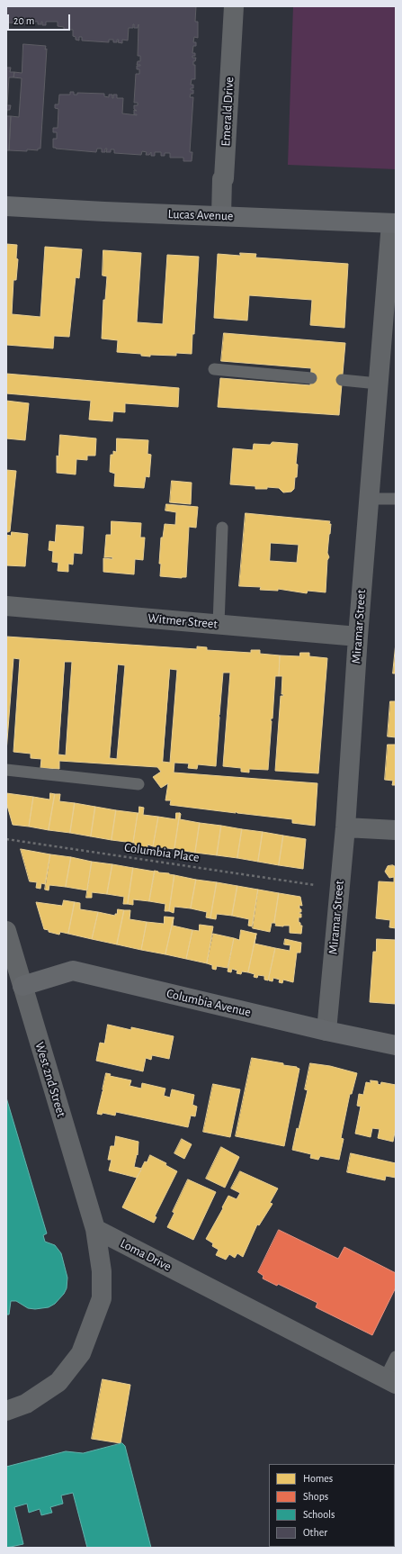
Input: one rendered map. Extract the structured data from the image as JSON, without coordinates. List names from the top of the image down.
{
  "streets": {
    "street": [
      "Emerald Drive",
      "Lucas Avenue",
      "Witmer Street",
      "Miramar Street",
      "Columbia Avenue",
      "West 2nd Street",
      "Loma Drive"
    ],
    "path": ["Columbia Place"]
  },
  "crossings": [
    ["Emerald Drive", "Lucas Avenue"],
    ["Lucas Avenue", "Miramar Street"],
    ["Witmer Street", "Miramar Street"],
    ["Miramar Street", "Columbia Avenue"],
    ["Columbia Avenue", "West 2nd Street"],
    ["West 2nd Street", "Loma Drive"]
  ],
  "legend": [
    "Homes",
    "Shops",
    "Schools",
    "Other"
  ],
  "scale_bar": "20 m"
}
